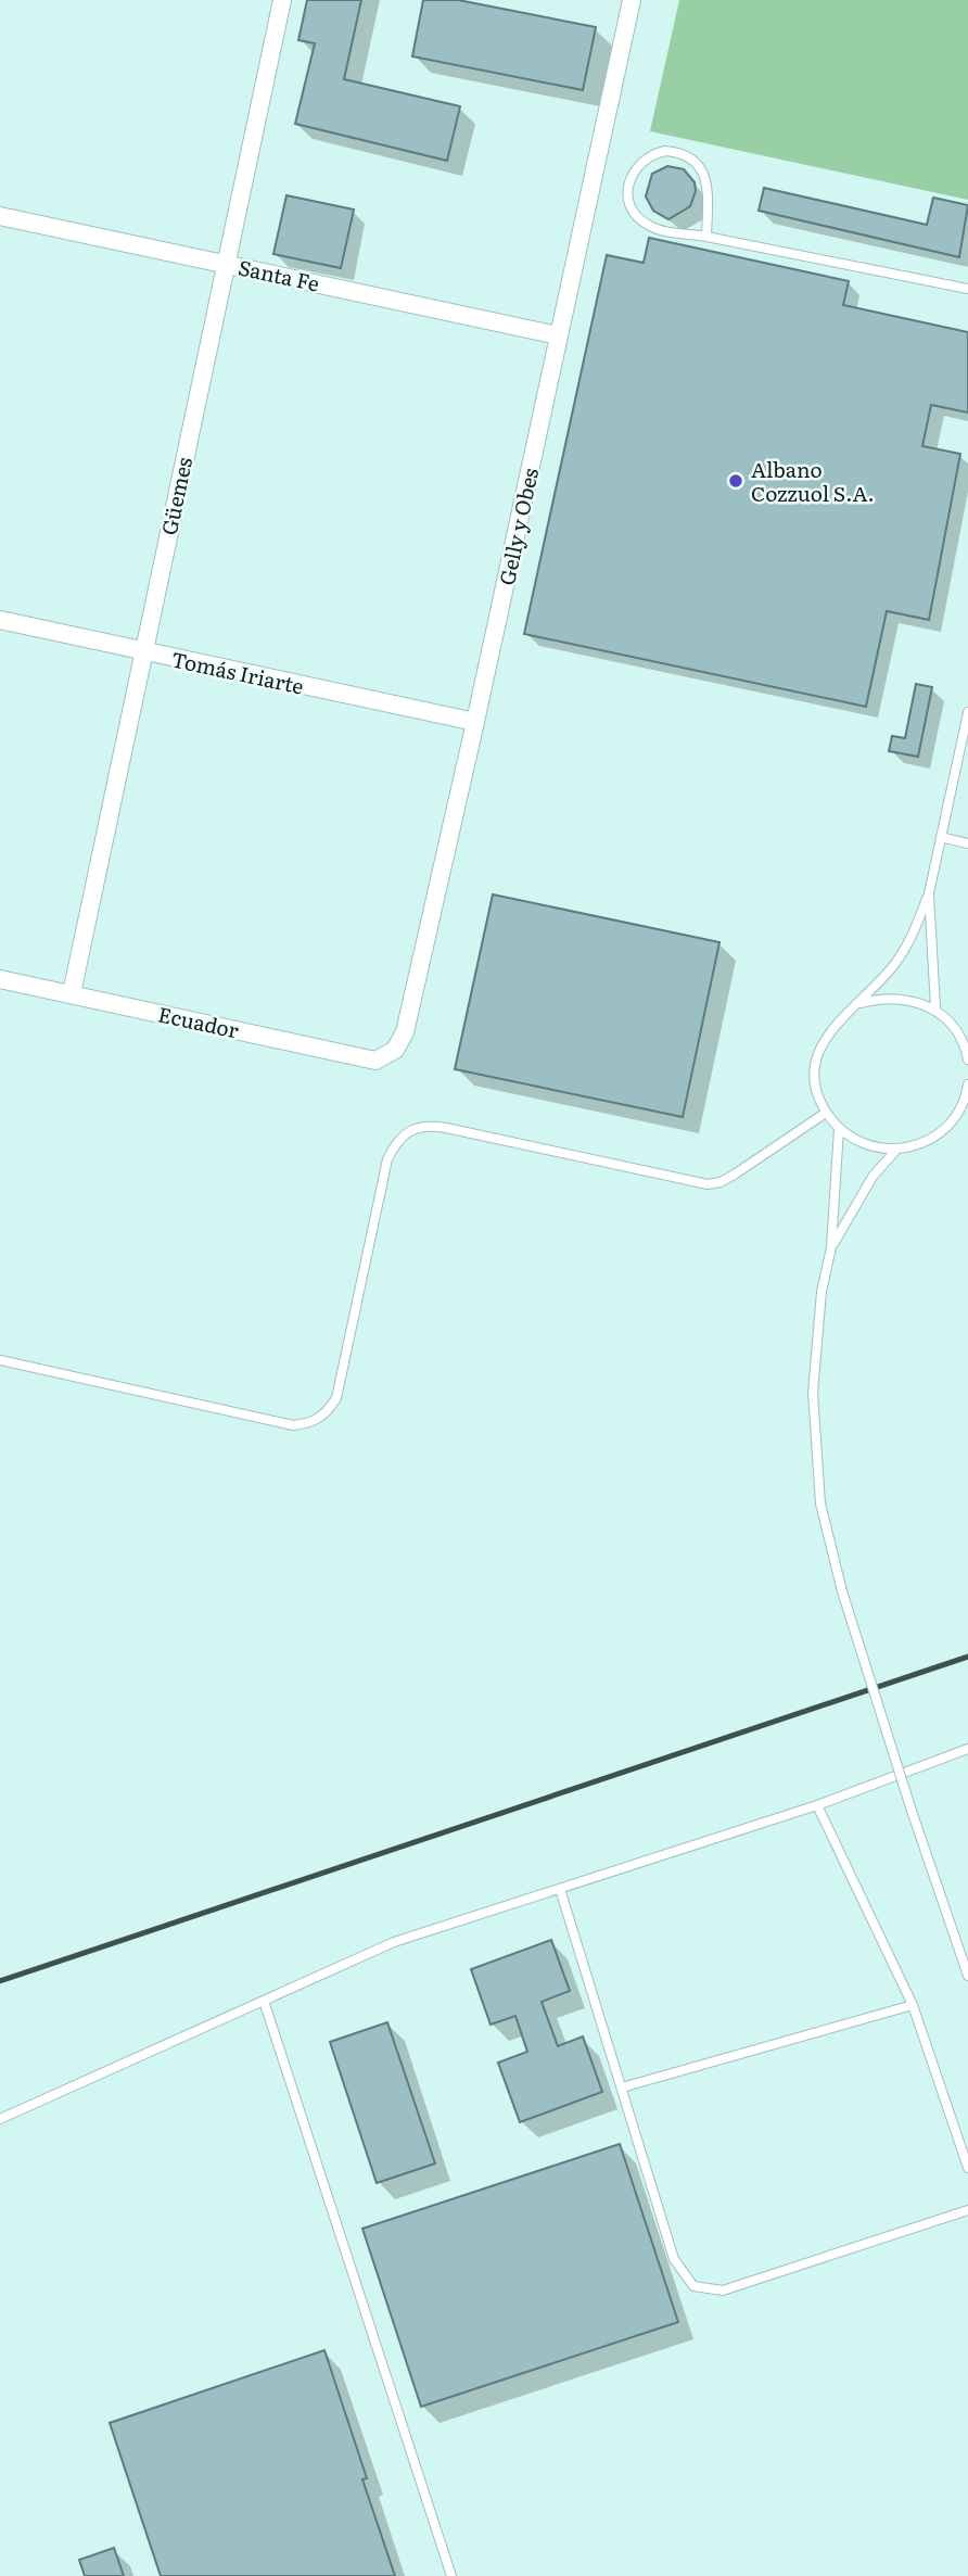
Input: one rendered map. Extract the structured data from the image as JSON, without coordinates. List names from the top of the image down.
{
  "streets": {
    "street": [
      "Santa Fe",
      "Güemes",
      "Gelly y Obes",
      "Tomás Iriarte",
      "Ecuador"
    ]
  },
  "crossings": [
    ["Santa Fe", "Güemes"],
    ["Santa Fe", "Gelly y Obes"],
    ["Güemes", "Tomás Iriarte"],
    ["Güemes", "Ecuador"],
    ["Gelly y Obes", "Tomás Iriarte"],
    ["Gelly y Obes", "Ecuador"]
  ],
  "places": ["Albano Cozzuol S.A."]
}
